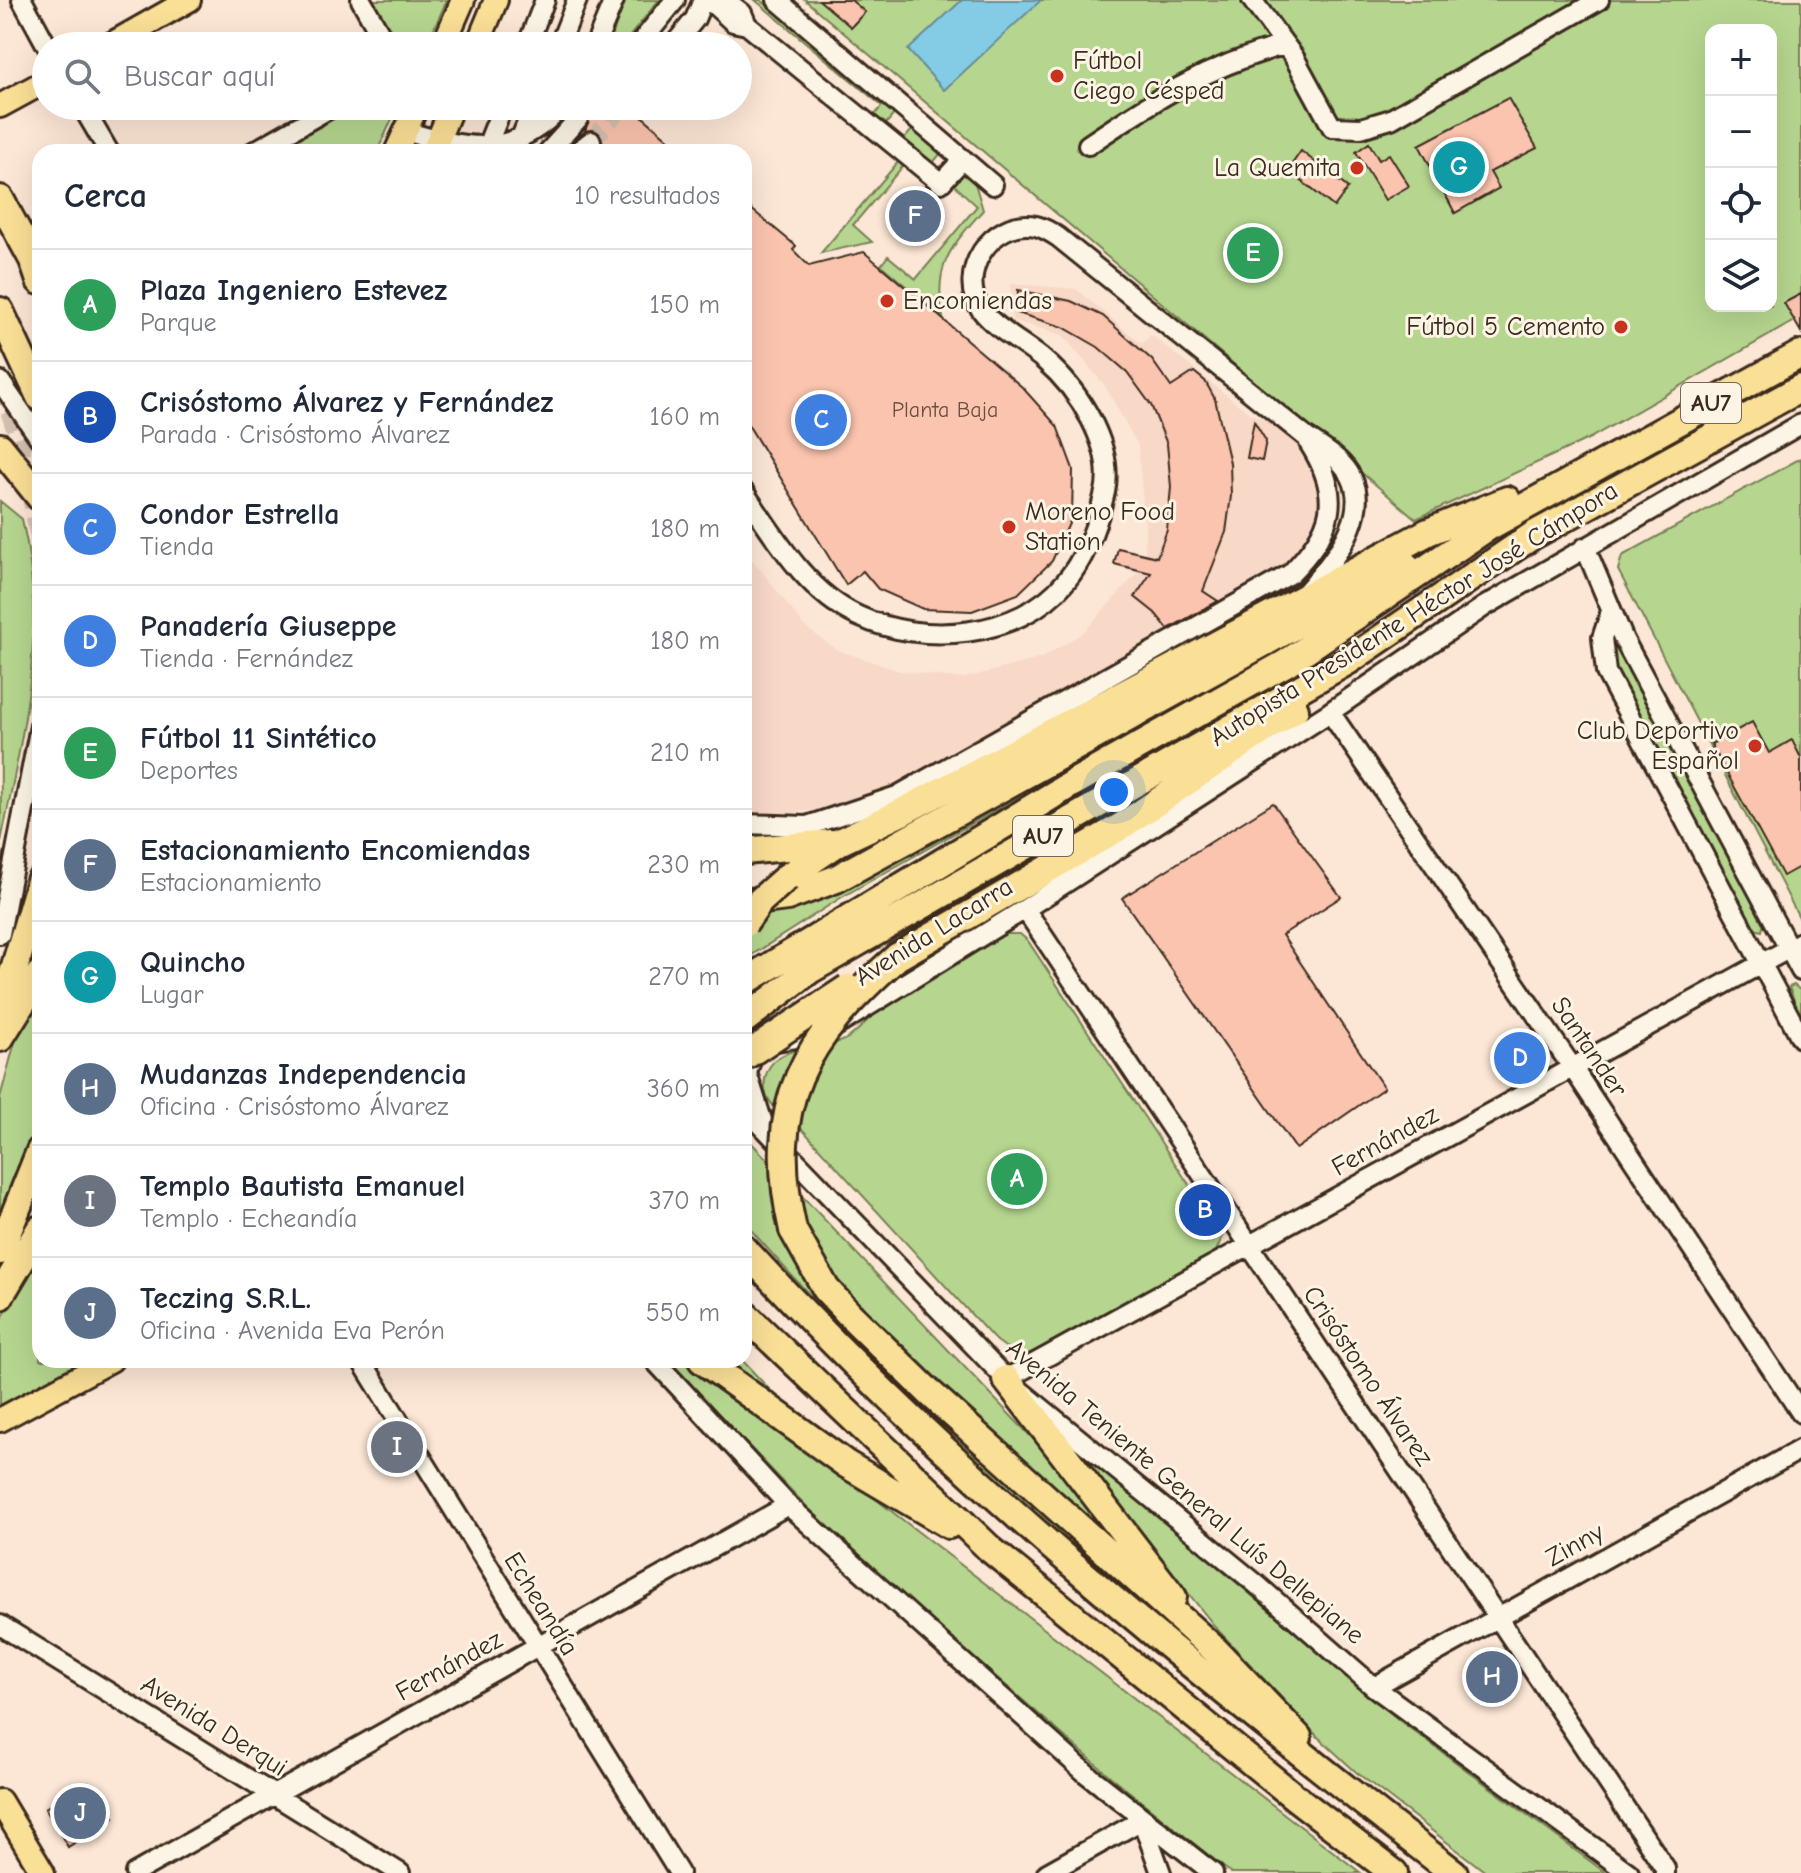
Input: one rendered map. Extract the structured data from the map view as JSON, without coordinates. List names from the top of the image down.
{
  "streets": {
    "highway": ["AU7", "Autopista Presidente Héctor José Cámpora"],
    "street": [
      "Avenida Lacarra",
      "Santander",
      "Fernández",
      "Crisóstomo Álvarez",
      "Avenida Teniente General Luís Dellepiane",
      "Zinny",
      "Echeandía",
      "Avenida Derqui"
    ]
  },
  "crossings": [
    ["Avenida Lacarra", "Santander"],
    ["Avenida Lacarra", "Crisóstomo Álvarez"],
    ["Santander", "Fernández"],
    ["Fernández", "Crisóstomo Álvarez"],
    ["Fernández", "Avenida Teniente General Luís Dellepiane"],
    ["Fernández", "Echeandía"],
    ["Fernández", "Avenida Derqui"],
    ["Crisóstomo Álvarez", "Zinny"],
    ["Avenida Teniente General Luís Dellepiane", "Zinny"]
  ],
  "places": [
    "Fútbol Ciego Césped",
    "La Quemita",
    "Encomiendas",
    "Fútbol 5 Cemento",
    "Moreno Food Station",
    "Club Deportivo Español"
  ],
  "house_numbers": ["Planta Baja"],
  "page": {
    "map_buttons": ["+", "−"],
    "search": "Buscar aquí",
    "pins": [
      "G",
      "F",
      "E",
      "C",
      "D",
      "A",
      "B",
      "I",
      "H",
      "J"
    ],
    "heading": ["Cerca", "10 resultados"],
    "list": [
      {
        "mark": "A",
        "name": "Plaza Ingeniero Estevez",
        "note": "Parque",
        "value": "150 m"
      },
      {
        "mark": "B",
        "name": "Crisóstomo Álvarez y Fernández",
        "note": "Parada · Crisóstomo Álvarez",
        "value": "160 m"
      },
      {
        "mark": "C",
        "name": "Condor Estrella",
        "note": "Tienda",
        "value": "180 m"
      },
      {
        "mark": "D",
        "name": "Panadería Giuseppe",
        "note": "Tienda · Fernández",
        "value": "180 m"
      },
      {
        "mark": "E",
        "name": "Fútbol 11 Sintético",
        "note": "Deportes",
        "value": "210 m"
      },
      {
        "mark": "F",
        "name": "Estacionamiento Encomiendas",
        "note": "Estacionamiento",
        "value": "230 m"
      },
      {
        "mark": "G",
        "name": "Quincho",
        "note": "Lugar",
        "value": "270 m"
      },
      {
        "mark": "H",
        "name": "Mudanzas Independencia",
        "note": "Oficina · Crisóstomo Álvarez",
        "value": "360 m"
      },
      {
        "mark": "I",
        "name": "Templo Bautista Emanuel",
        "note": "Templo · Echeandía",
        "value": "370 m"
      },
      {
        "mark": "J",
        "name": "Teczing S.R.L.",
        "note": "Oficina · Avenida Eva Perón",
        "value": "550 m"
      }
    ]
  }
}
